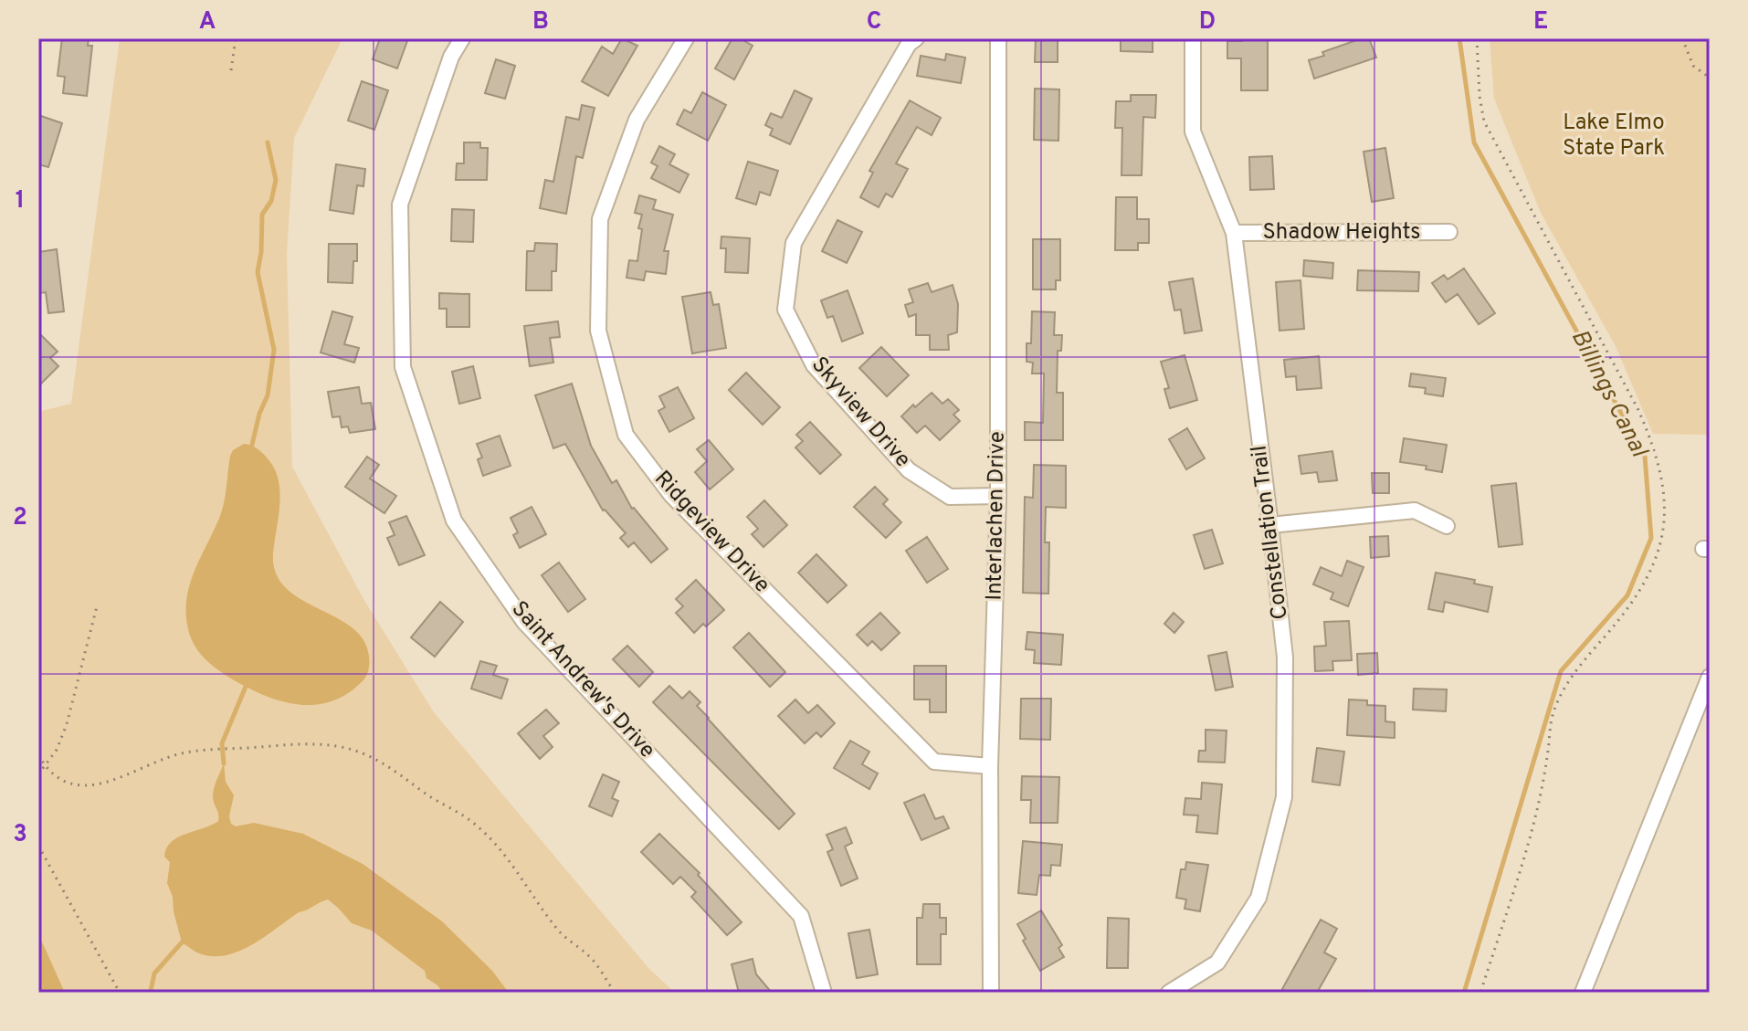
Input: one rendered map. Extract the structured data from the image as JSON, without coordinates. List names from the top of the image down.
{
  "streets": {
    "street": [
      "Shadow Heights",
      "Skyview Drive",
      "Interlachen Drive",
      "Ridgeview Drive",
      "Constellation Trail",
      "Saint Andrew's Drive"
    ]
  },
  "crossings": [
    ["Shadow Heights", "Constellation Trail"],
    ["Skyview Drive", "Interlachen Drive"],
    ["Interlachen Drive", "Ridgeview Drive"]
  ],
  "water": ["Billings Canal"],
  "parks": ["Lake Elmo State Park"],
  "grid": {
    "columns": [
      "A",
      "B",
      "C",
      "D",
      "E"
    ],
    "rows": ["1", "2", "3"]
  }
}
